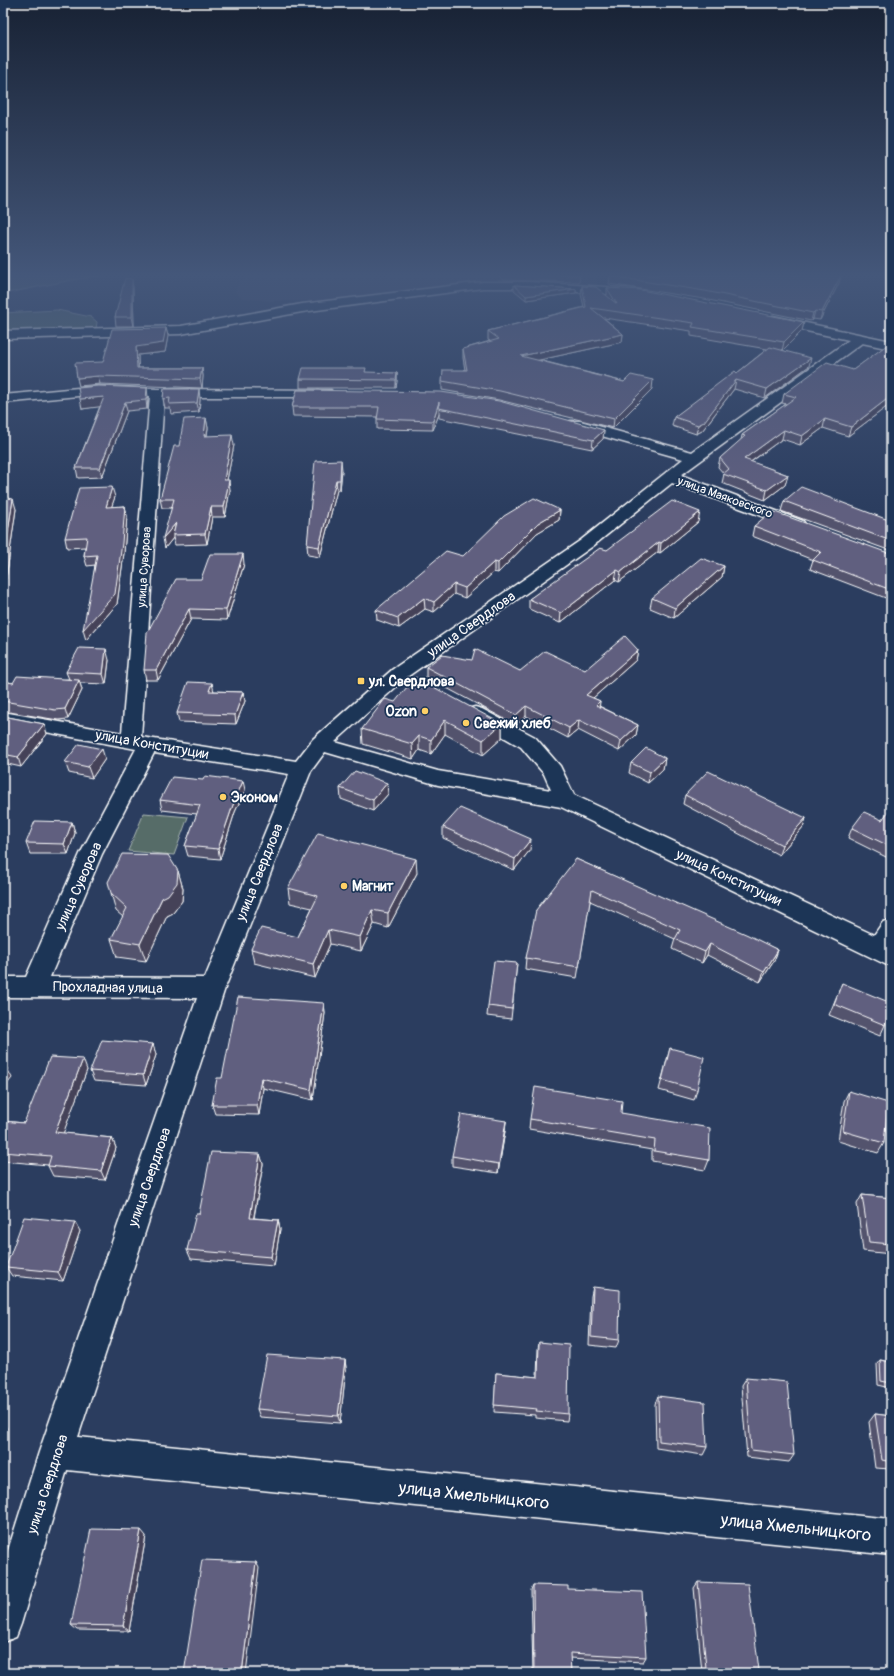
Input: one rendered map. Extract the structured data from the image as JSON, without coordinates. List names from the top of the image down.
{
  "streets": {
    "street": [
      "улица Маяковского",
      "улица Суворова",
      "улица Свердлова",
      "улица Конституции",
      "Прохладная улица",
      "улица Хмельницкого"
    ]
  },
  "crossings": [
    ["улица Маяковского", "улица Свердлова"],
    ["улица Суворова", "улица Конституции"],
    ["улица Суворова", "Прохладная улица"],
    ["улица Свердлова", "улица Конституции"],
    ["улица Свердлова", "Прохладная улица"],
    ["улица Свердлова", "улица Хмельницкого"]
  ],
  "places": {
    "transit": ["ул. Свердлова"],
    "other": [
      "Ozon",
      "Свежий хлеб",
      "Эконом",
      "Магнит"
    ]
  }
}
